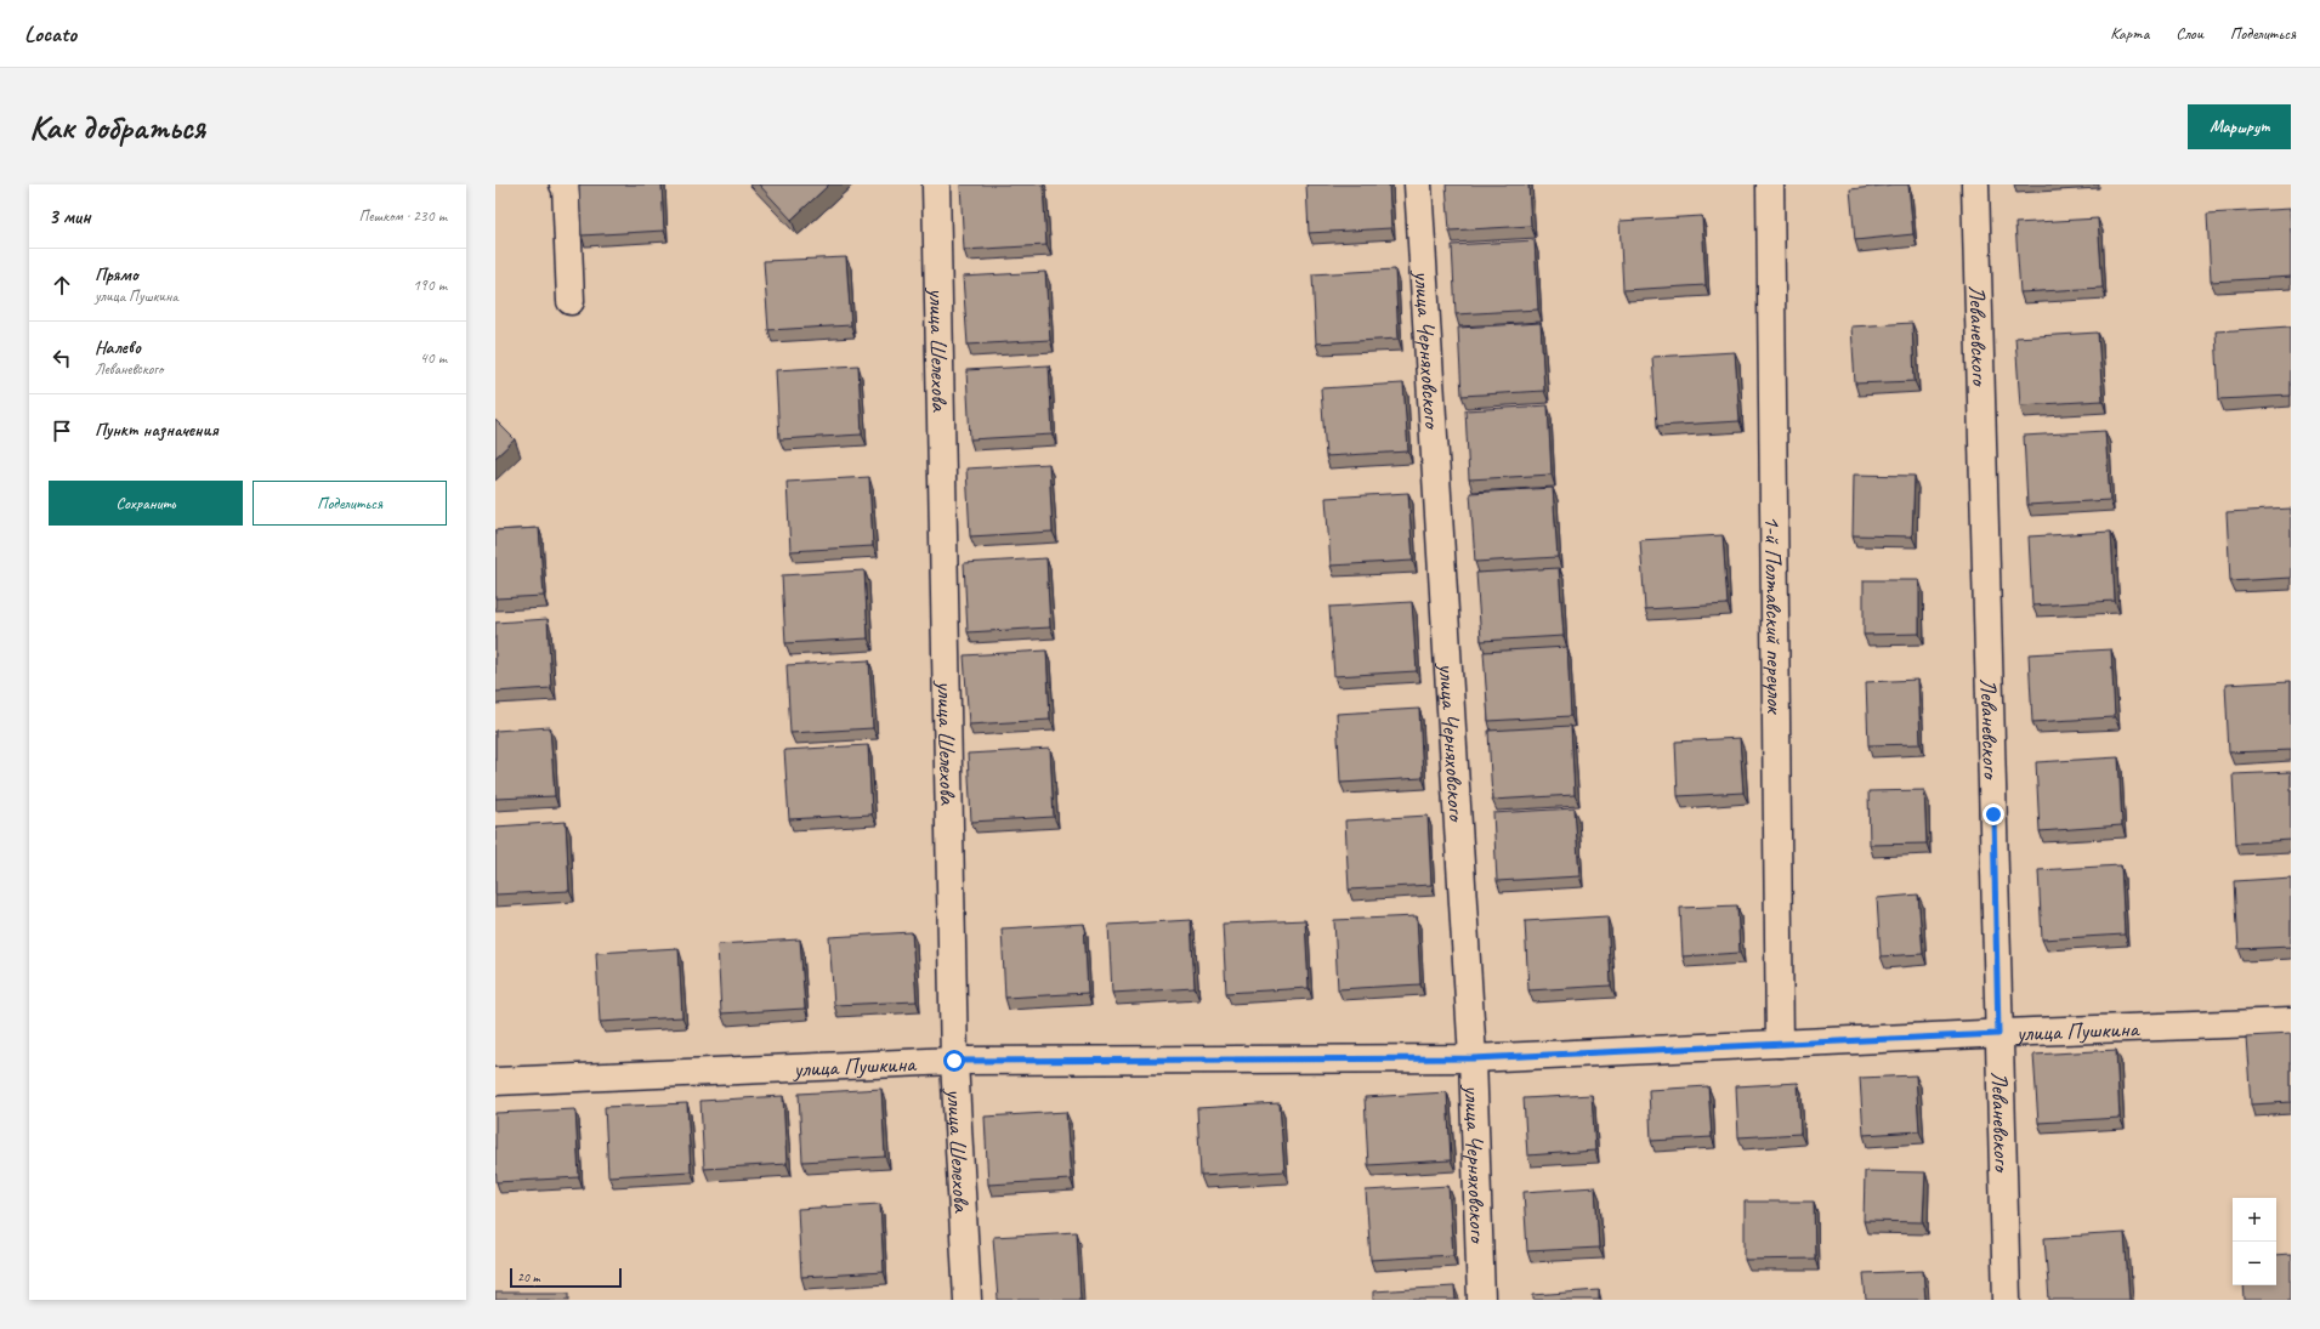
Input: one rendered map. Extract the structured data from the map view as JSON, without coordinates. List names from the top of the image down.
{
  "streets": {
    "street": [
      "Леваневского",
      "улица Шелехова",
      "улица Черняховского",
      "1-й Полтавский переулок",
      "улица Пушкина"
    ]
  },
  "crossings": [
    ["Леваневского", "улица Пушкина"],
    ["улица Шелехова", "улица Пушкина"],
    ["улица Черняховского", "улица Пушкина"],
    ["1-й Полтавский переулок", "улица Пушкина"]
  ],
  "scale_bar": "20 m",
  "page": {
    "header": "Locato",
    "nav": ["Карта", "Слои", "Поделиться"],
    "buttons": [
      "Маршрут",
      ["Сохранить", "Поделиться"]
    ],
    "title": "Как добраться",
    "heading": ["3 мин", "Пешком · 230 m"],
    "list": [
      ["Прямо", "улица Пушкина", "190 m"],
      ["Налево", "Леваневского", "40 m"],
      "Пункт назначения"
    ],
    "map_buttons": ["+", "−"],
    "scale": "20 m"
  }
}
